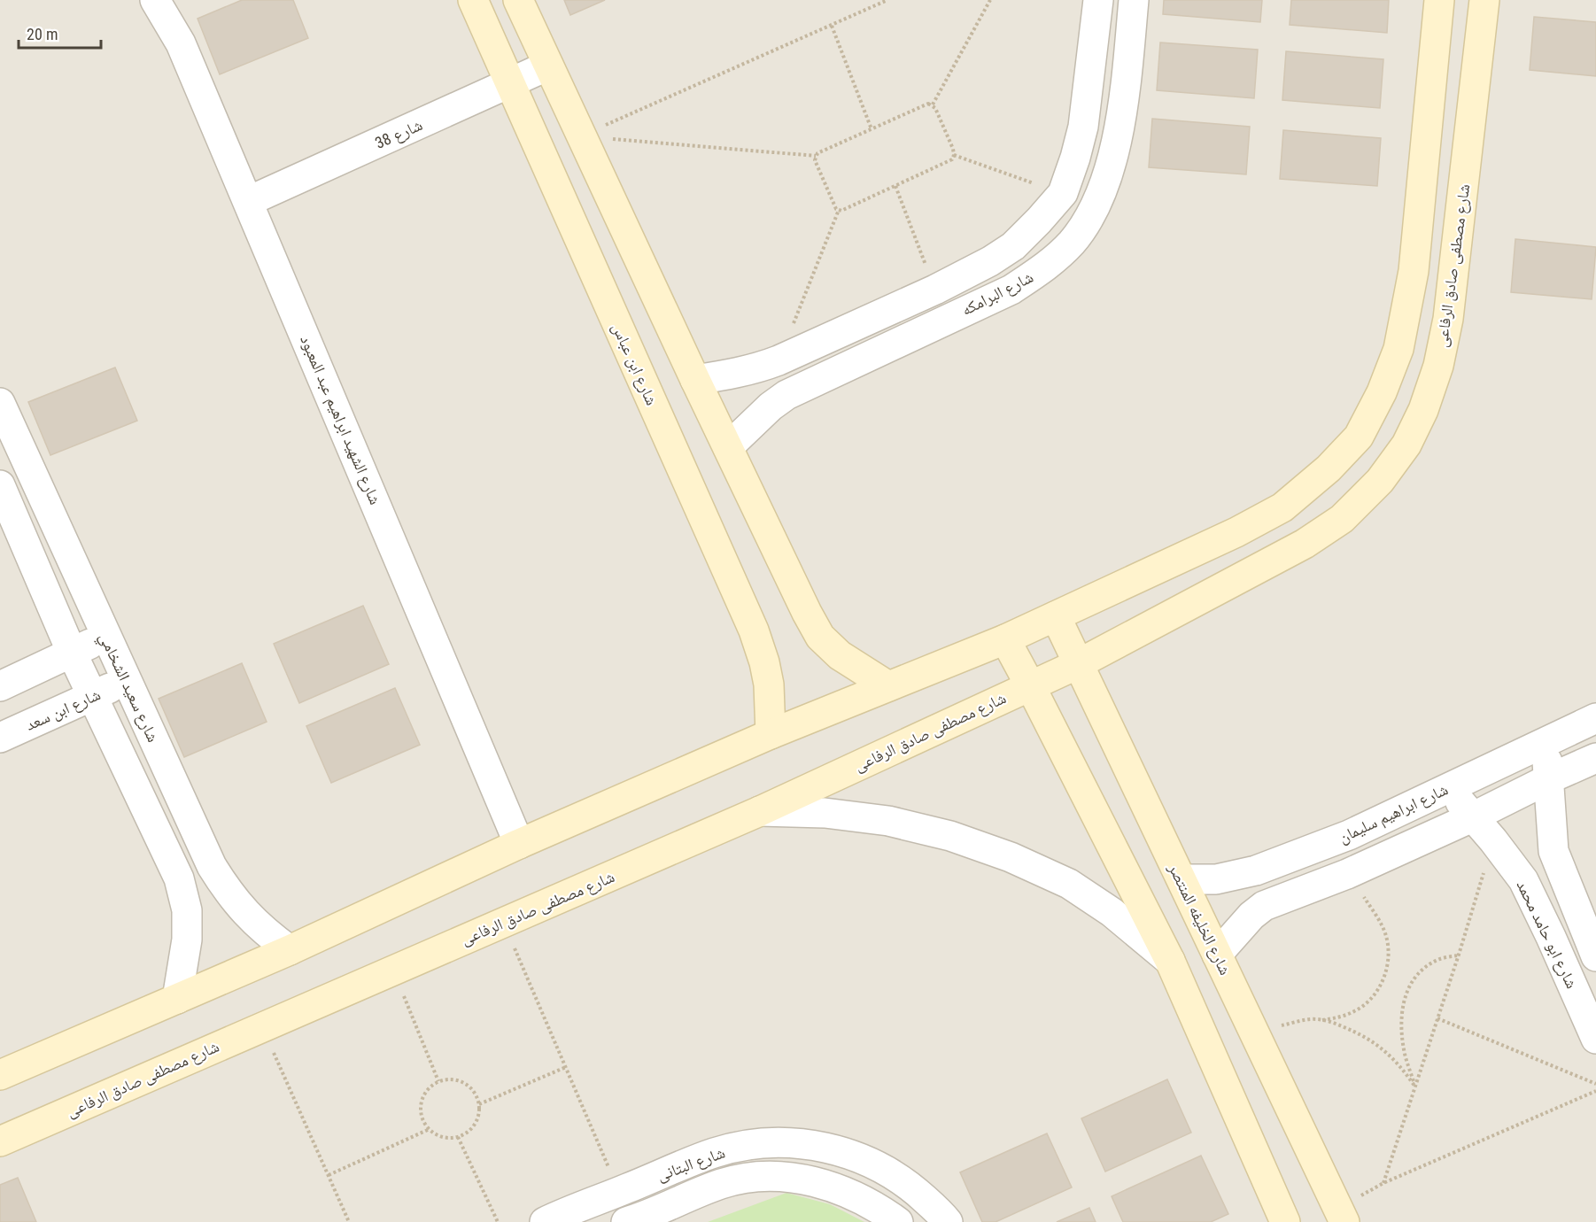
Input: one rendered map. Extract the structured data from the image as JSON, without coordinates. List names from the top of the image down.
{
  "streets": {
    "street": [
      "شارع 38",
      "شارع مصطفى صادق الرفاعى",
      "شارع البرامكه",
      "شارع ابن عباس",
      "شارع الشهيد ابراهيم عبد المعبود",
      "شارع سعيد الشخامي",
      "شارع ابن سعد",
      "شارع ابراهيم سليمان",
      "شارع الخليفه المنتصر",
      "شارع ابو حامد محمد",
      "شارع البتانى"
    ]
  },
  "crossings": [
    ["شارع 38", "شارع ابن عباس"],
    ["شارع 38", "شارع الشهيد ابراهيم عبد المعبود"],
    ["شارع مصطفى صادق الرفاعى", "شارع الخليفه المنتصر"],
    ["شارع سعيد الشخامي", "شارع ابن سعد"],
    ["شارع ابراهيم سليمان", "شارع الخليفه المنتصر"],
    ["شارع ابراهيم سليمان", "شارع ابو حامد محمد"]
  ],
  "scale_bar": "20 m"
}
